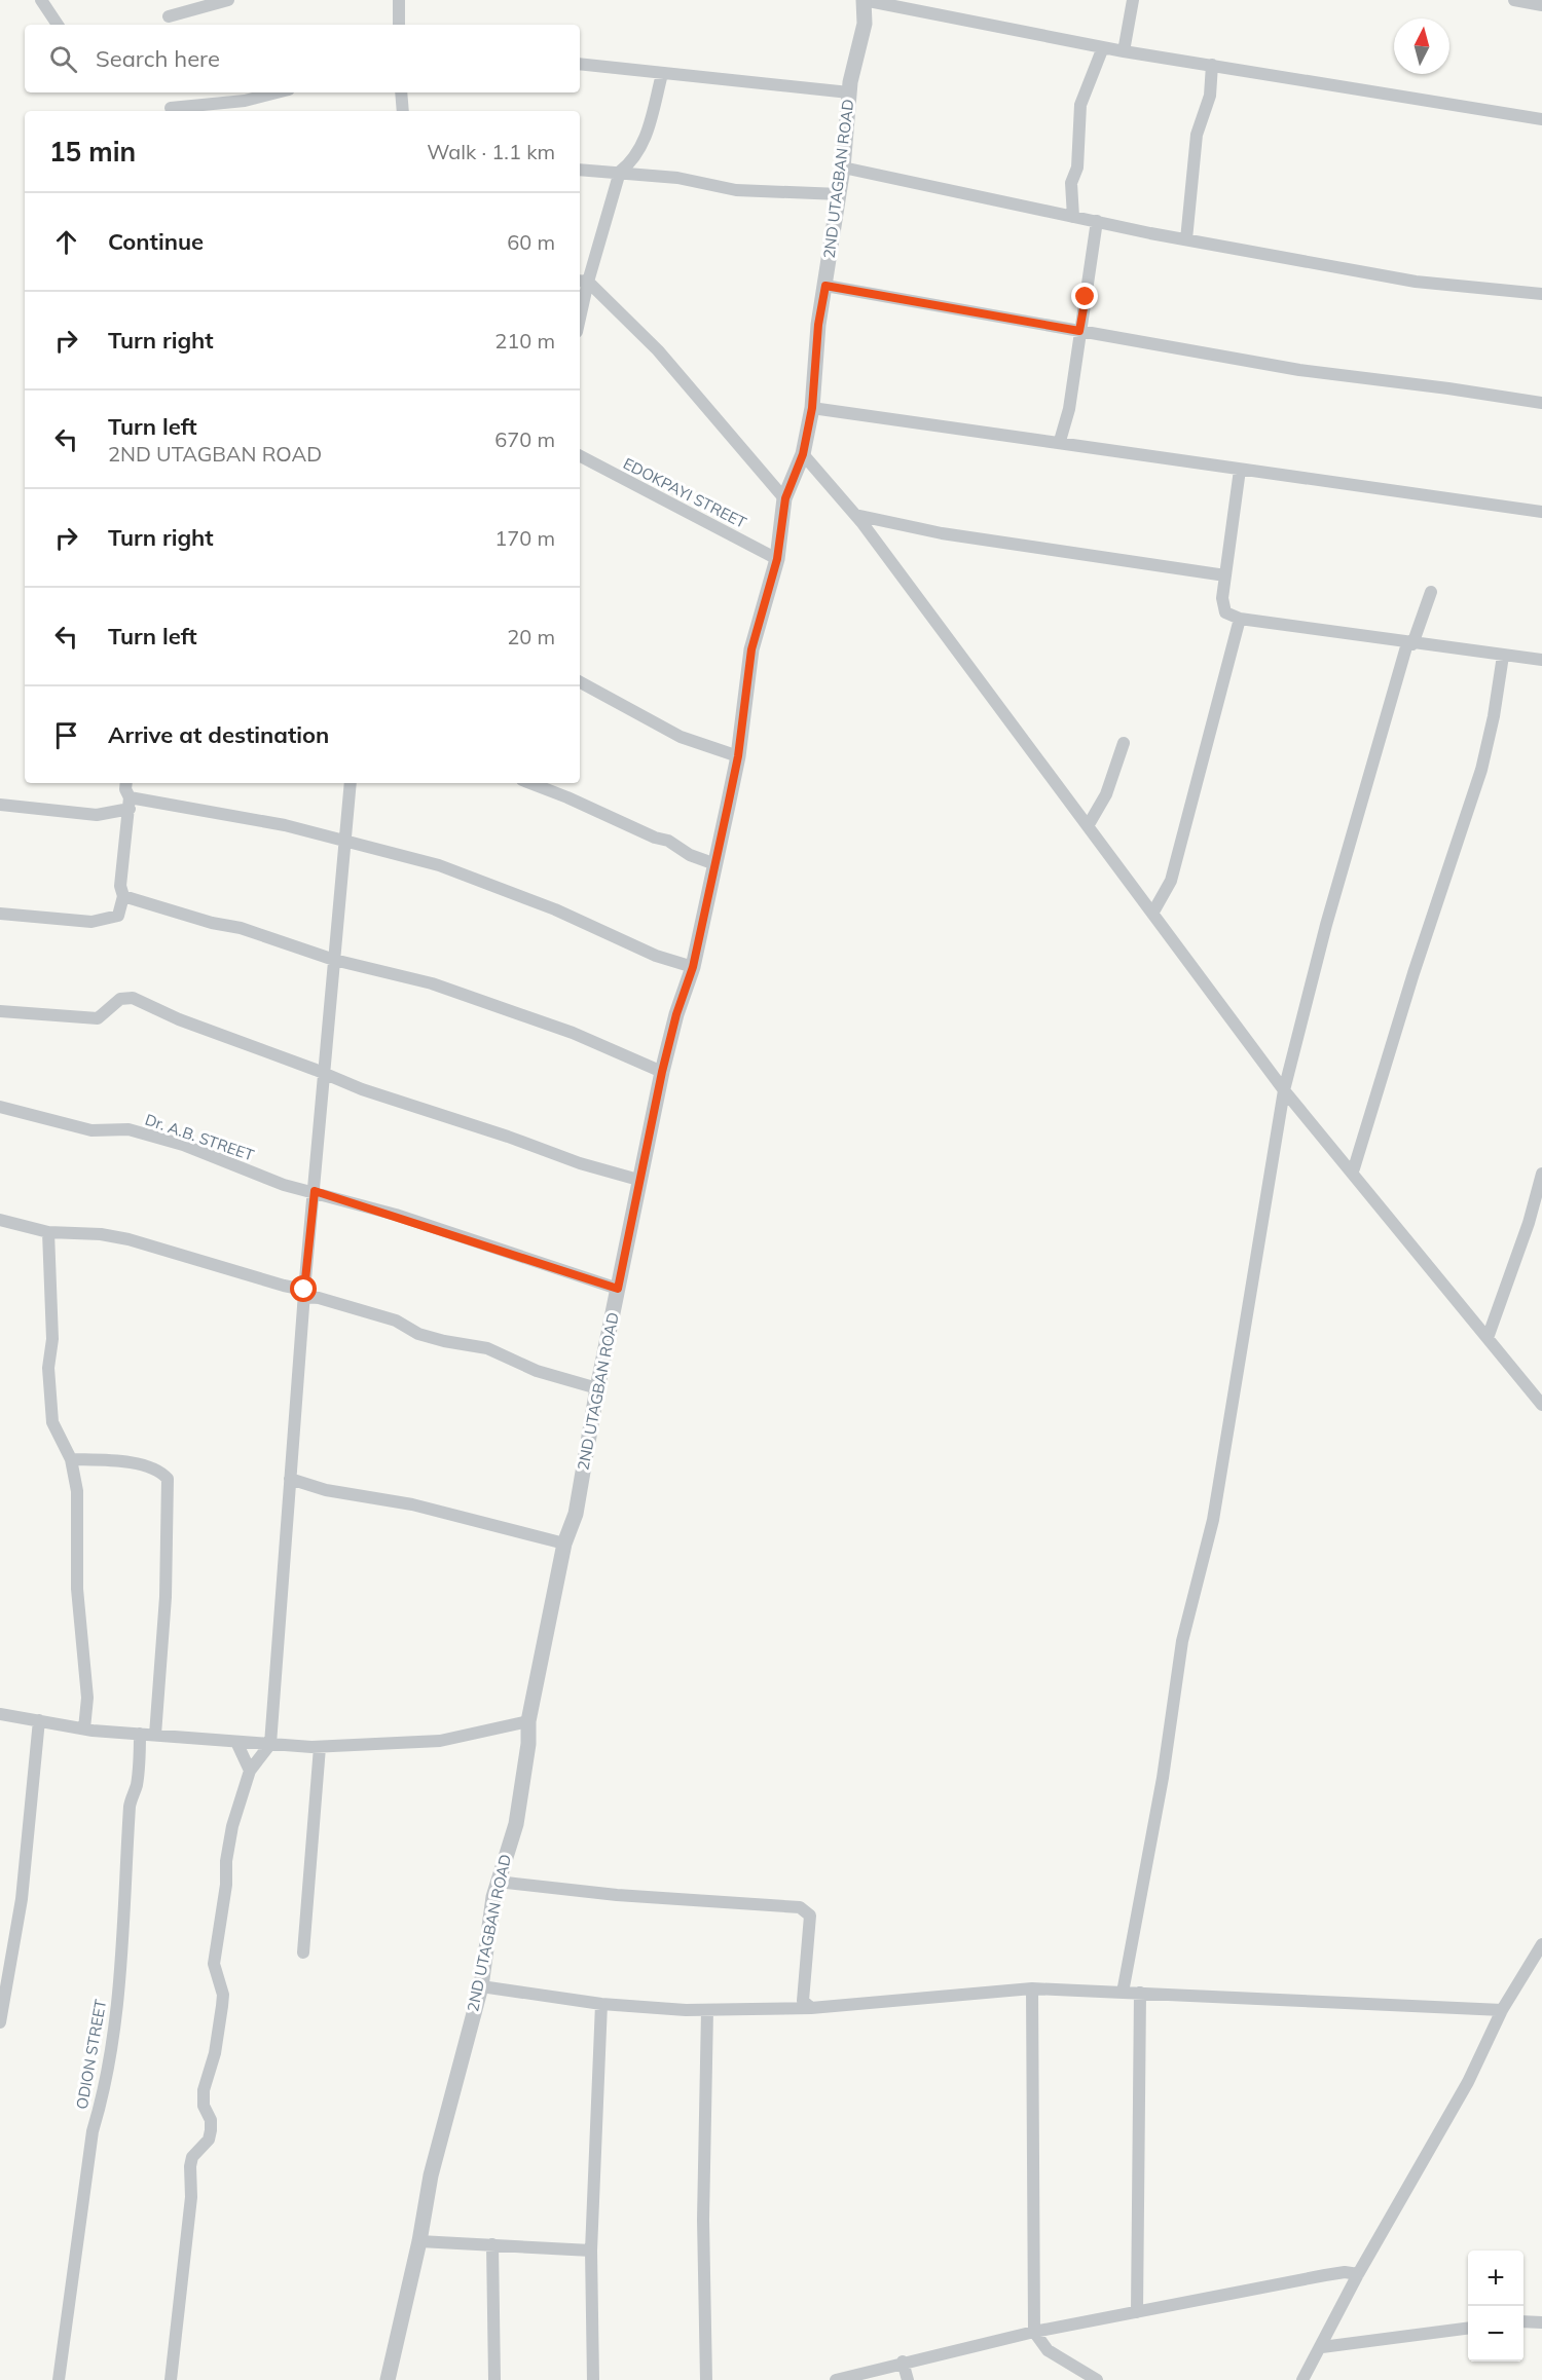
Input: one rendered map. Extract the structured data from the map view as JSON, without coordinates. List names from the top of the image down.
{
  "streets": {
    "street": [
      "2ND UTAGBAN ROAD",
      "EDOKPAYI STREET",
      "Dr. A.B. STREET",
      "ODION STREET"
    ]
  },
  "crossings": [
    ["2ND UTAGBAN ROAD", "EDOKPAYI STREET"],
    ["2ND UTAGBAN ROAD", "Dr. A.B. STREET"]
  ],
  "north": "top",
  "page": {
    "search": "Search here",
    "heading": ["15 min", "Walk · 1.1 km"],
    "list": [
      ["Continue", "60 m"],
      ["Turn right", "210 m"],
      ["Turn left", "2ND UTAGBAN ROAD", "670 m"],
      ["Turn right", "170 m"],
      ["Turn left", "20 m"],
      "Arrive at destination"
    ],
    "map_buttons": ["+", "−"]
  }
}
